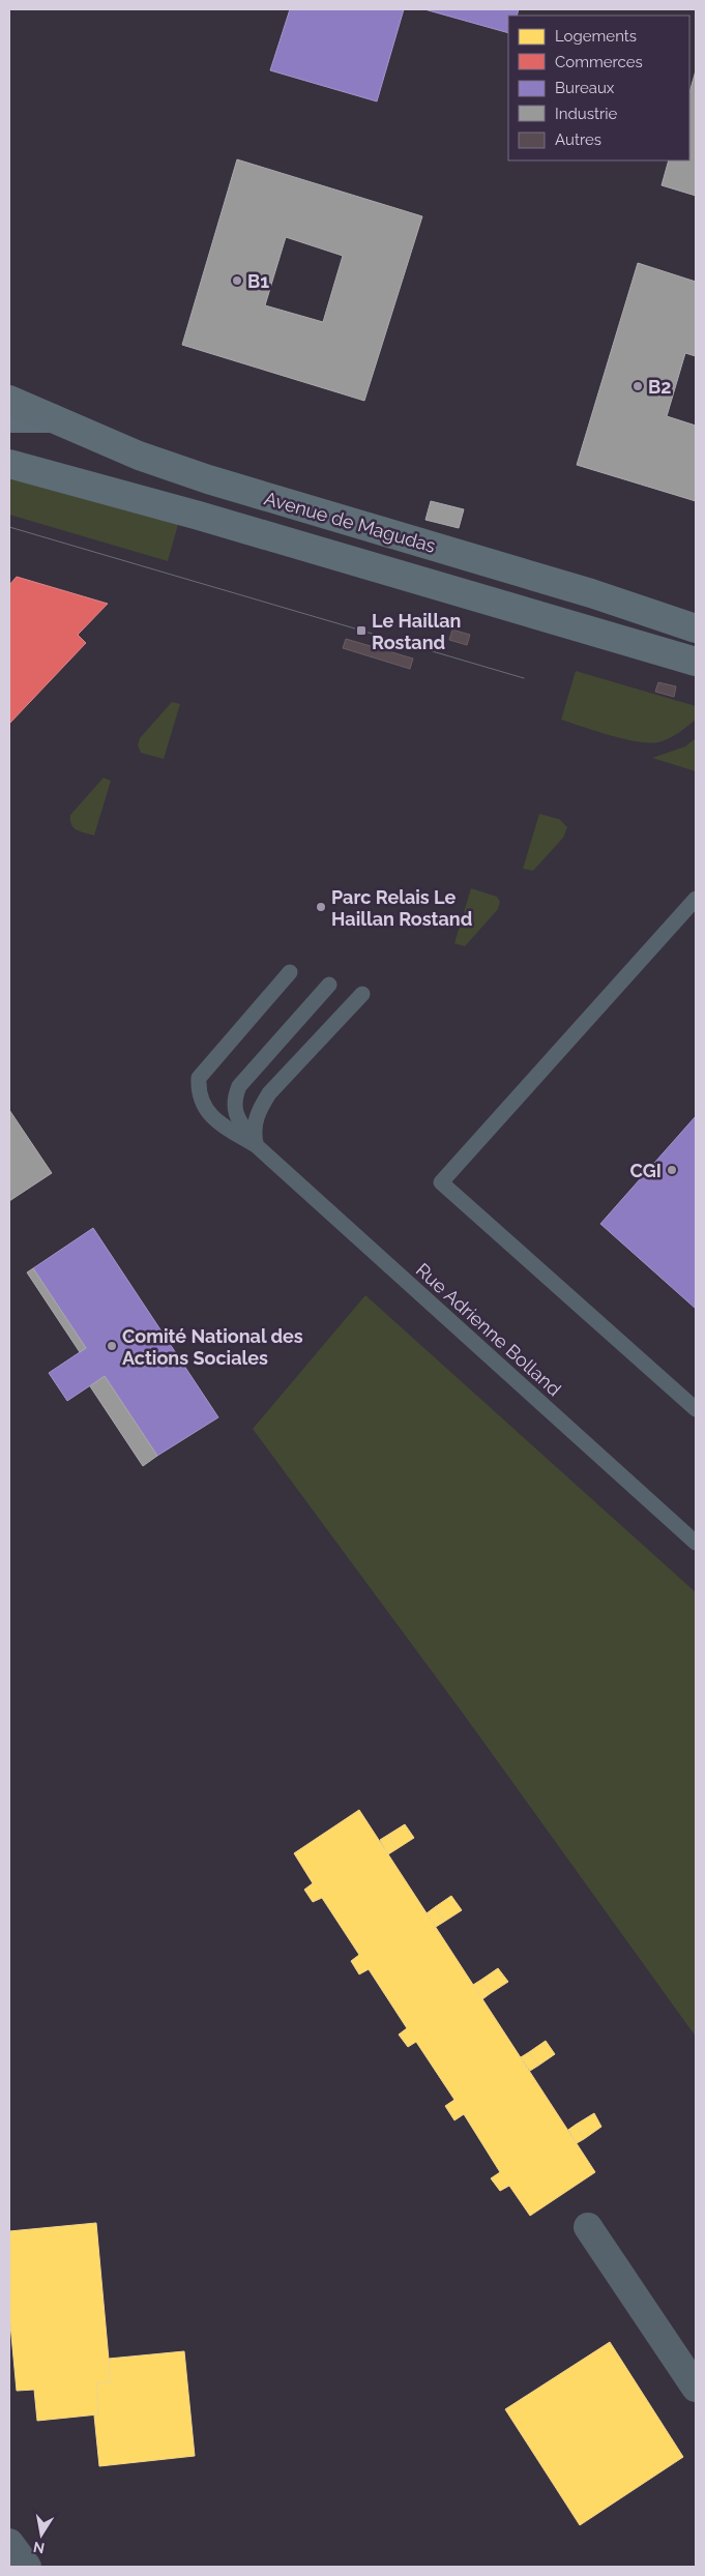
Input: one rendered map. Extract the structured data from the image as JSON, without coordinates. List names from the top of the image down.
{
  "streets": {
    "main road": ["Avenue de Magudas"],
    "lane": ["Rue Adrienne Bolland"]
  },
  "places": {
    "other": [
      "B1",
      "B2",
      "Parc Relais Le Haillan Rostand",
      "CGI",
      "Comité National des Actions Sociales"
    ],
    "transit": ["Le Haillan Rostand"]
  },
  "legend": [
    "Logements",
    "Commerces",
    "Bureaux",
    "Industrie",
    "Autres"
  ],
  "north": "bottom"
}
